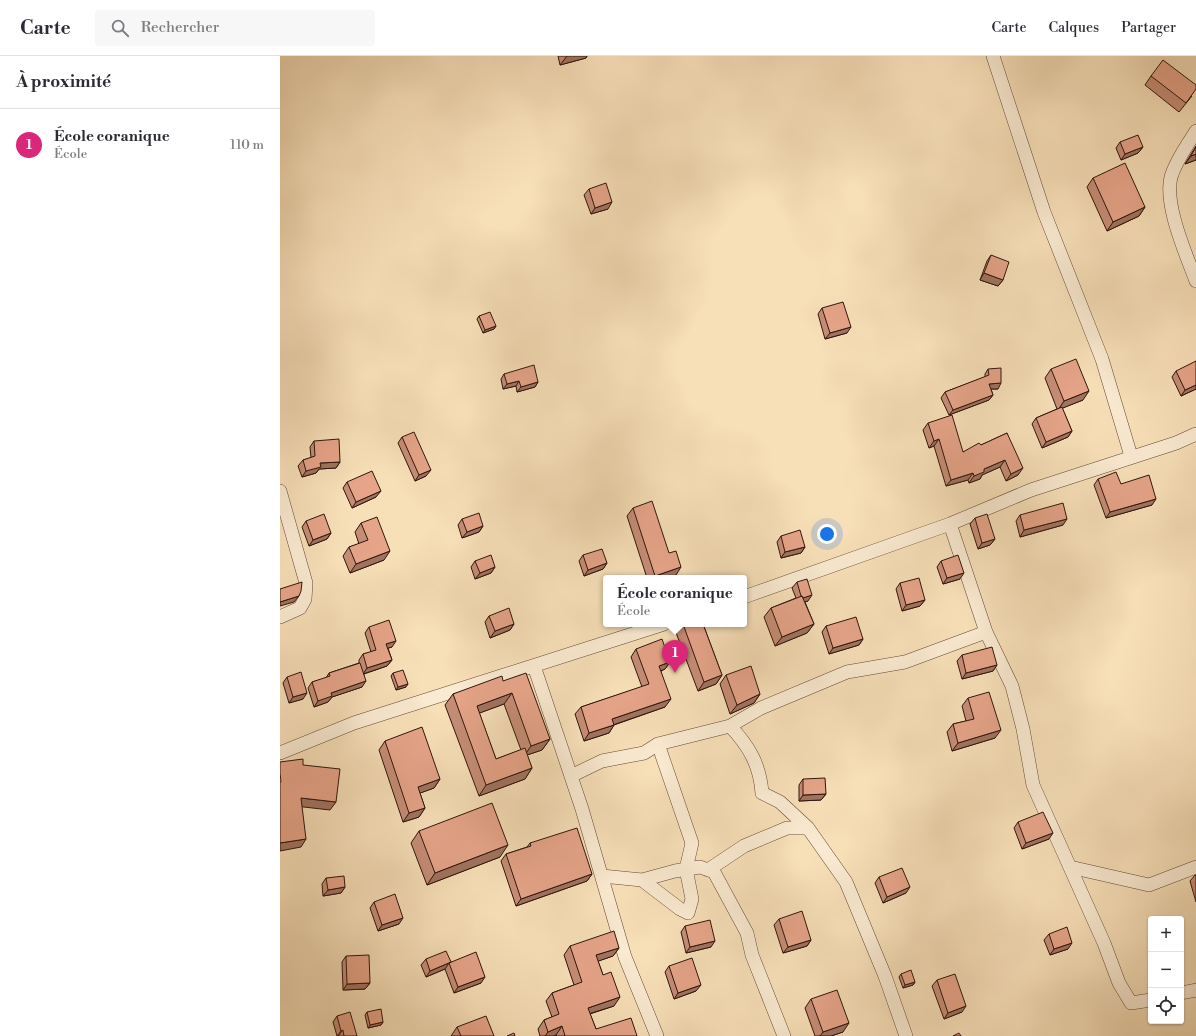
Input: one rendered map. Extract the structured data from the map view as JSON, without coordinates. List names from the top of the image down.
{
  "page": {
    "header": "Carte",
    "search": "Rechercher",
    "nav": ["Carte", "Calques", "Partager"],
    "heading": "À proximité",
    "list": [
      {
        "mark": "1",
        "name": "École coranique",
        "note": "École",
        "value": "110 m"
      }
    ],
    "popup": ["École coranique", "École"],
    "pins": "1",
    "map_buttons": ["+", "−"]
  }
}
